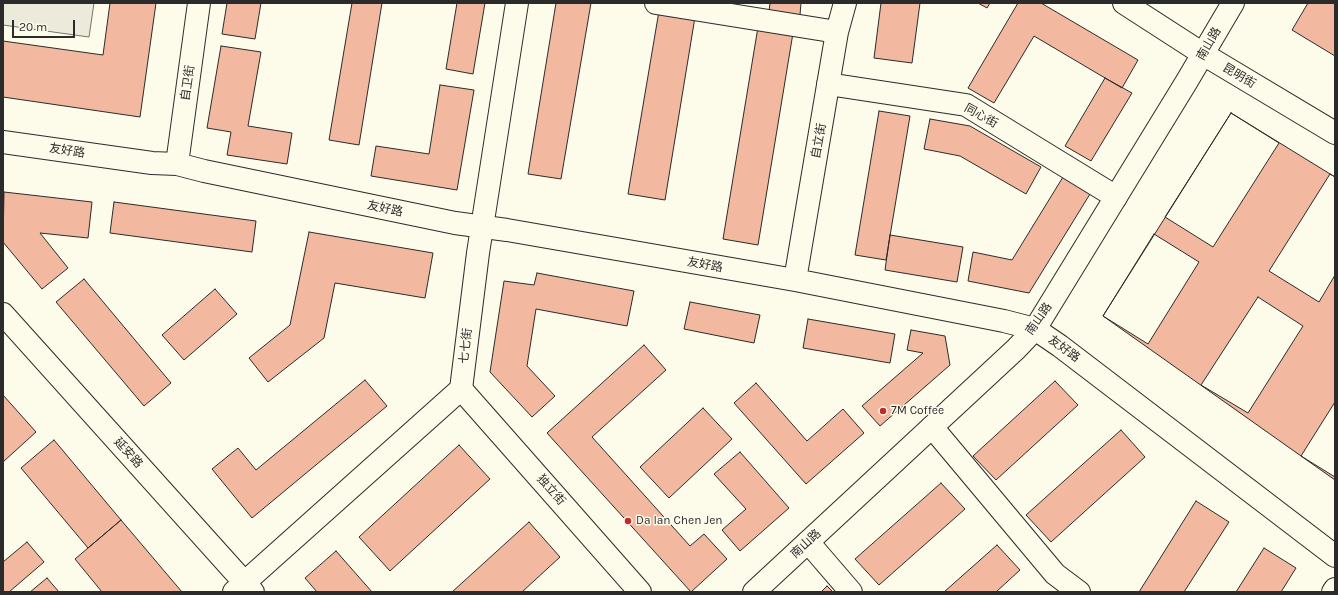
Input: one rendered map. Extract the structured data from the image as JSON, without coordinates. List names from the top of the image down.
{
  "streets": {
    "street": [
      "南山路",
      "昆明街",
      "自卫街",
      "同心街",
      "自立街",
      "友好路",
      "七七街",
      "延安路",
      "独立街"
    ]
  },
  "crossings": [
    ["南山路", "昆明街"],
    ["南山路", "同心街"],
    ["南山路", "友好路"],
    ["自卫街", "友好路"],
    ["同心街", "自立街"],
    ["自立街", "友好路"],
    ["友好路", "七七街"],
    ["七七街", "独立街"]
  ],
  "places": ["7M Coffee", "Da lan Chen Jen"],
  "scale_bar": "20 m"
}
